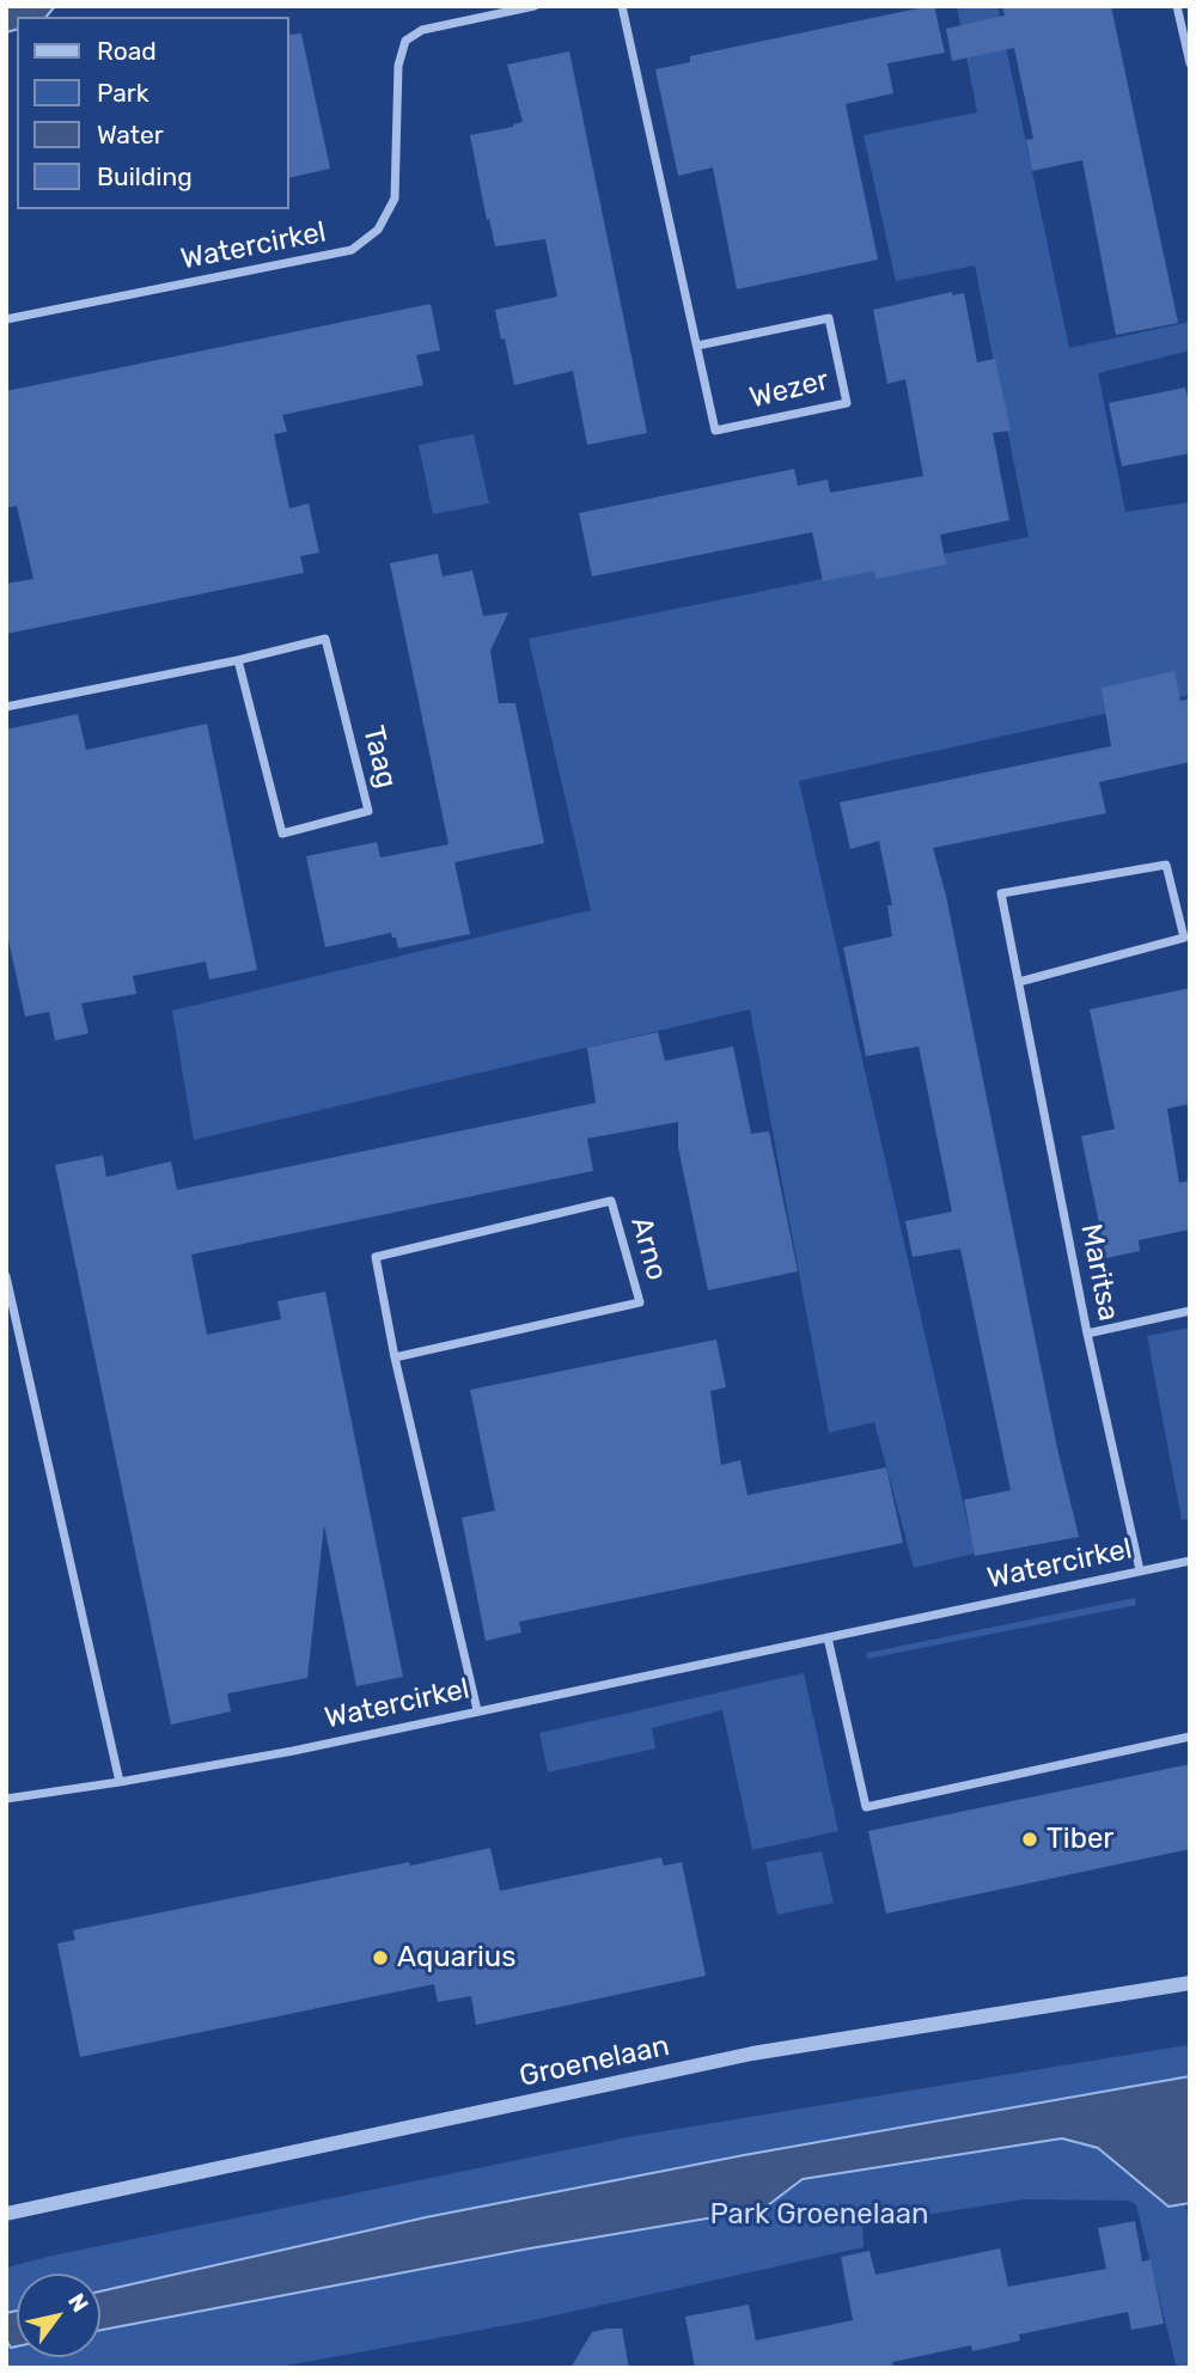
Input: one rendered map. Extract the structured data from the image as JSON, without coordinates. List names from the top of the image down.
{
  "streets": {
    "street": [
      "Watercirkel",
      "Wezer",
      "Taag",
      "Arno",
      "Maritsa",
      "Groenelaan"
    ]
  },
  "crossings": [
    ["Watercirkel", "Arno"],
    ["Watercirkel", "Maritsa"]
  ],
  "parks": ["Park Groenelaan"],
  "places": ["Tiber", "Aquarius"],
  "legend": [
    "Road",
    "Park",
    "Water",
    "Building"
  ],
  "north": "top right"
}
